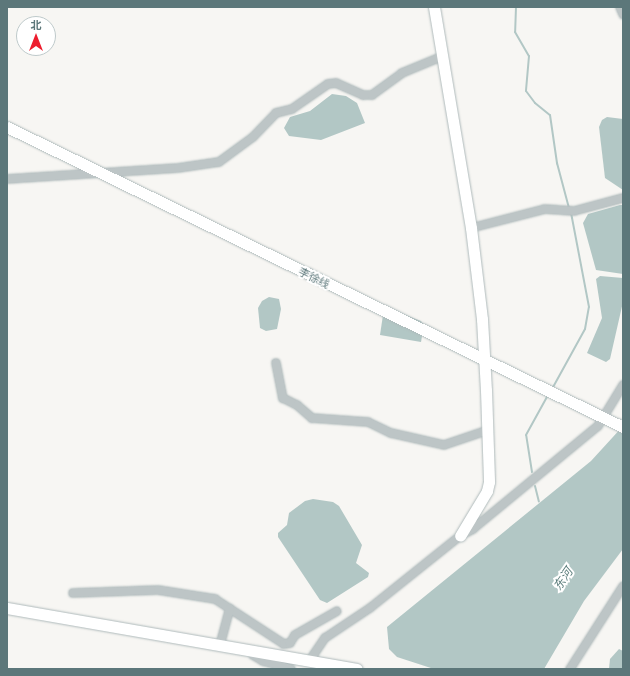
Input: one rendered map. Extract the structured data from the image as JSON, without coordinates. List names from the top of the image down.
{
  "streets": {
    "main road": ["李徐线"]
  },
  "water": ["东河"],
  "north": "top"
}
